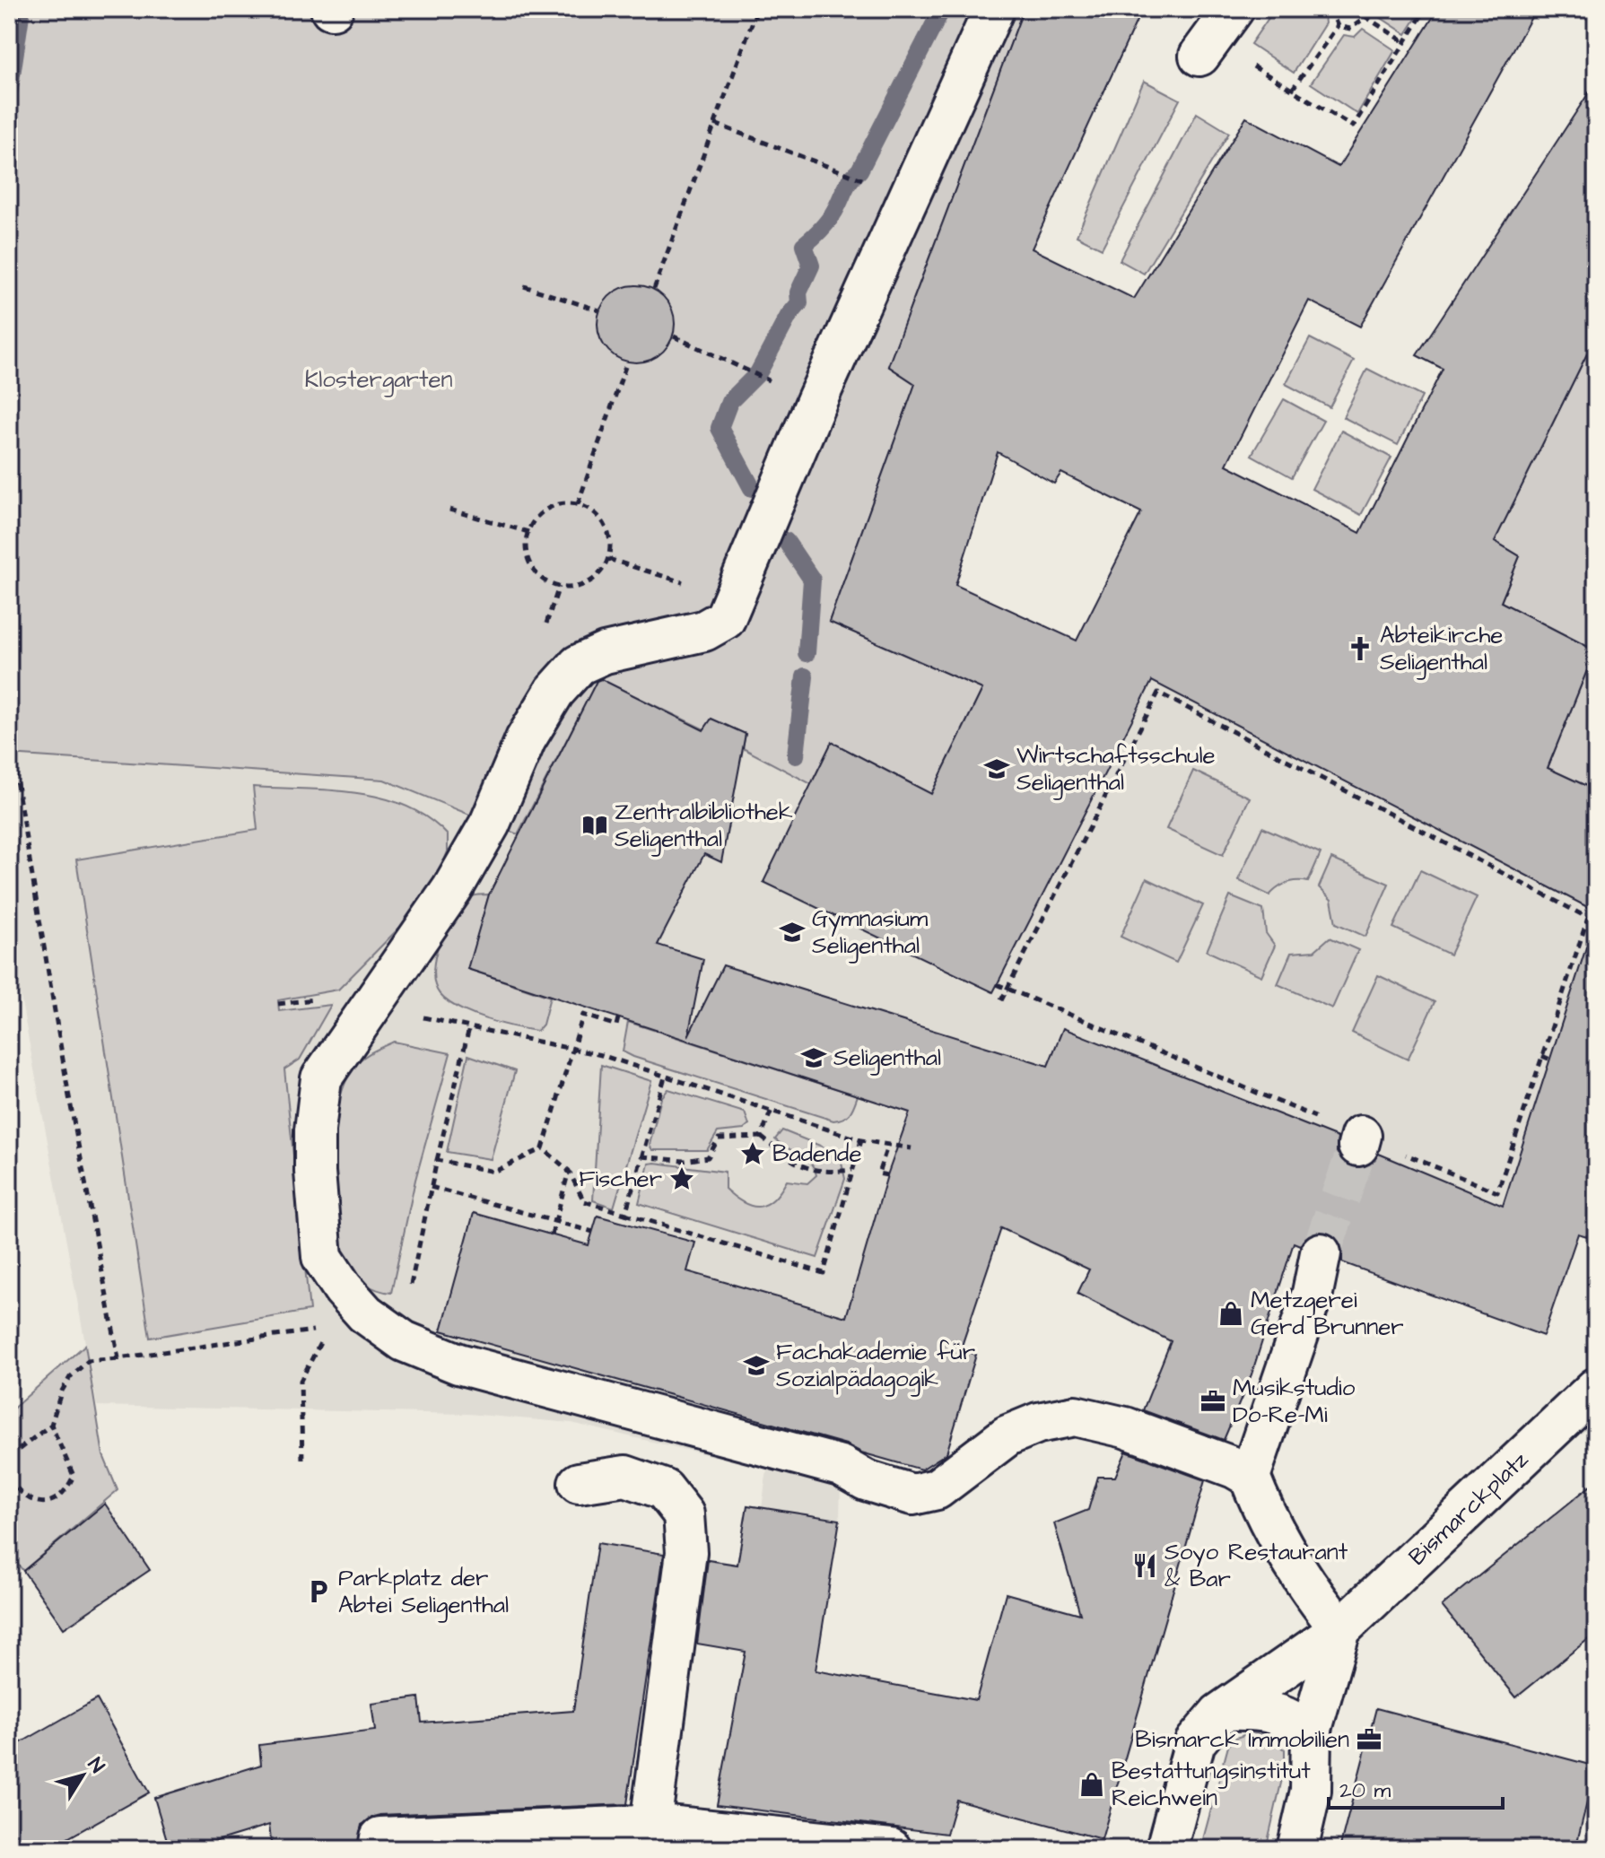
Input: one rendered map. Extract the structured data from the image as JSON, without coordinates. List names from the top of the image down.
{
  "streets": {
    "street": ["Bismarckplatz"]
  },
  "parks": ["Klostergarten"],
  "places": {
    "church": ["Abteikirche Seligenthal"],
    "school or university": [
      "Wirtschaftsschule Seligenthal",
      "Gymnasium Seligenthal",
      "Seligenthal",
      "Fachakademie für Sozialpädagogik"
    ],
    "library": ["Zentralbibliothek Seligenthal"],
    "place": ["Badende", "Fischer"],
    "shop": ["Metzgerei Gerd Brunner", "Bestattungsinstitut Reichwein"],
    "office": ["Musikstudio Do-Re-Mi", "Bismarck Immobilien"],
    "restaurant": ["Soyo Restaurant & Bar"],
    "parking": ["Parkplatz der Abtei Seligenthal"]
  },
  "scale_bar": "20 m",
  "north": "top right"
}
